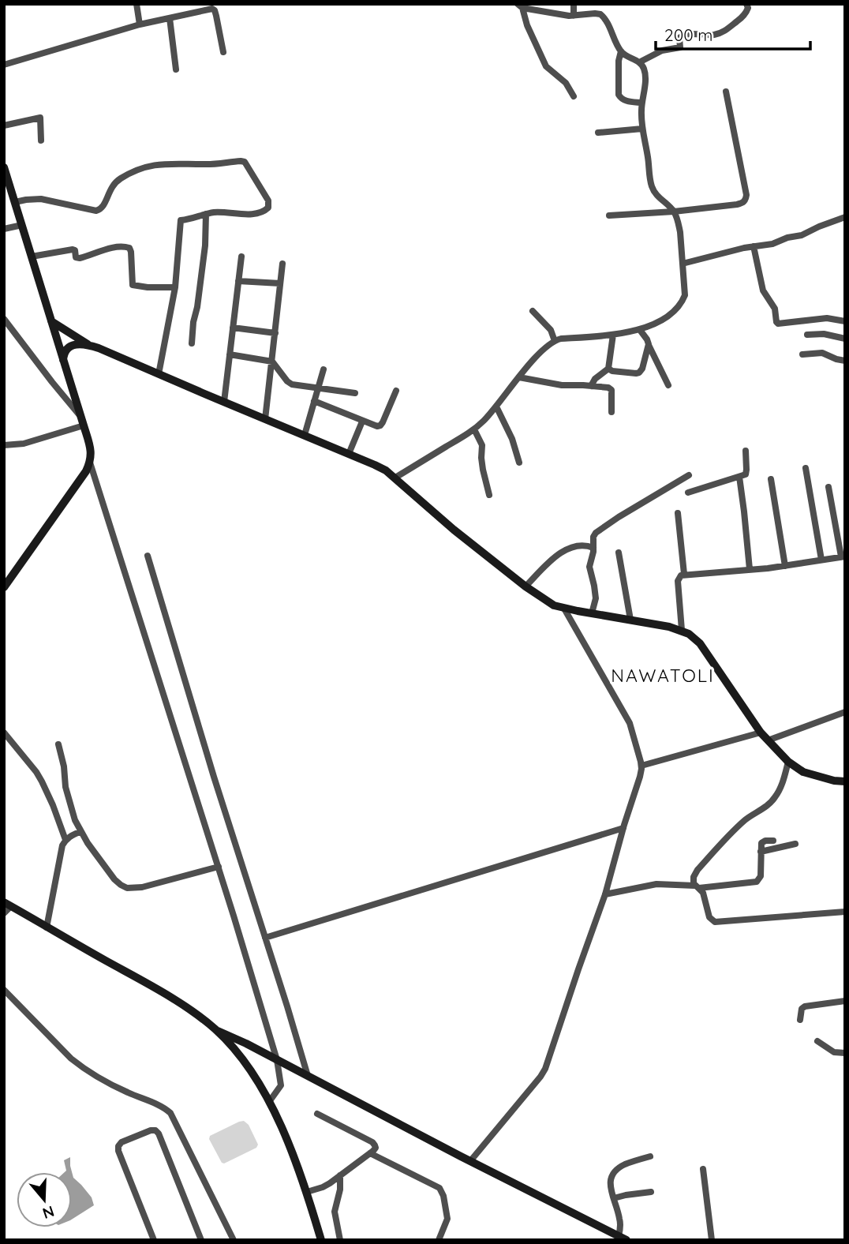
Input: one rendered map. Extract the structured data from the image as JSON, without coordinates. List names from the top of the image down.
{
  "districts": ["NAWATOLI"],
  "scale_bar": "200 m",
  "north": "bottom"
}
